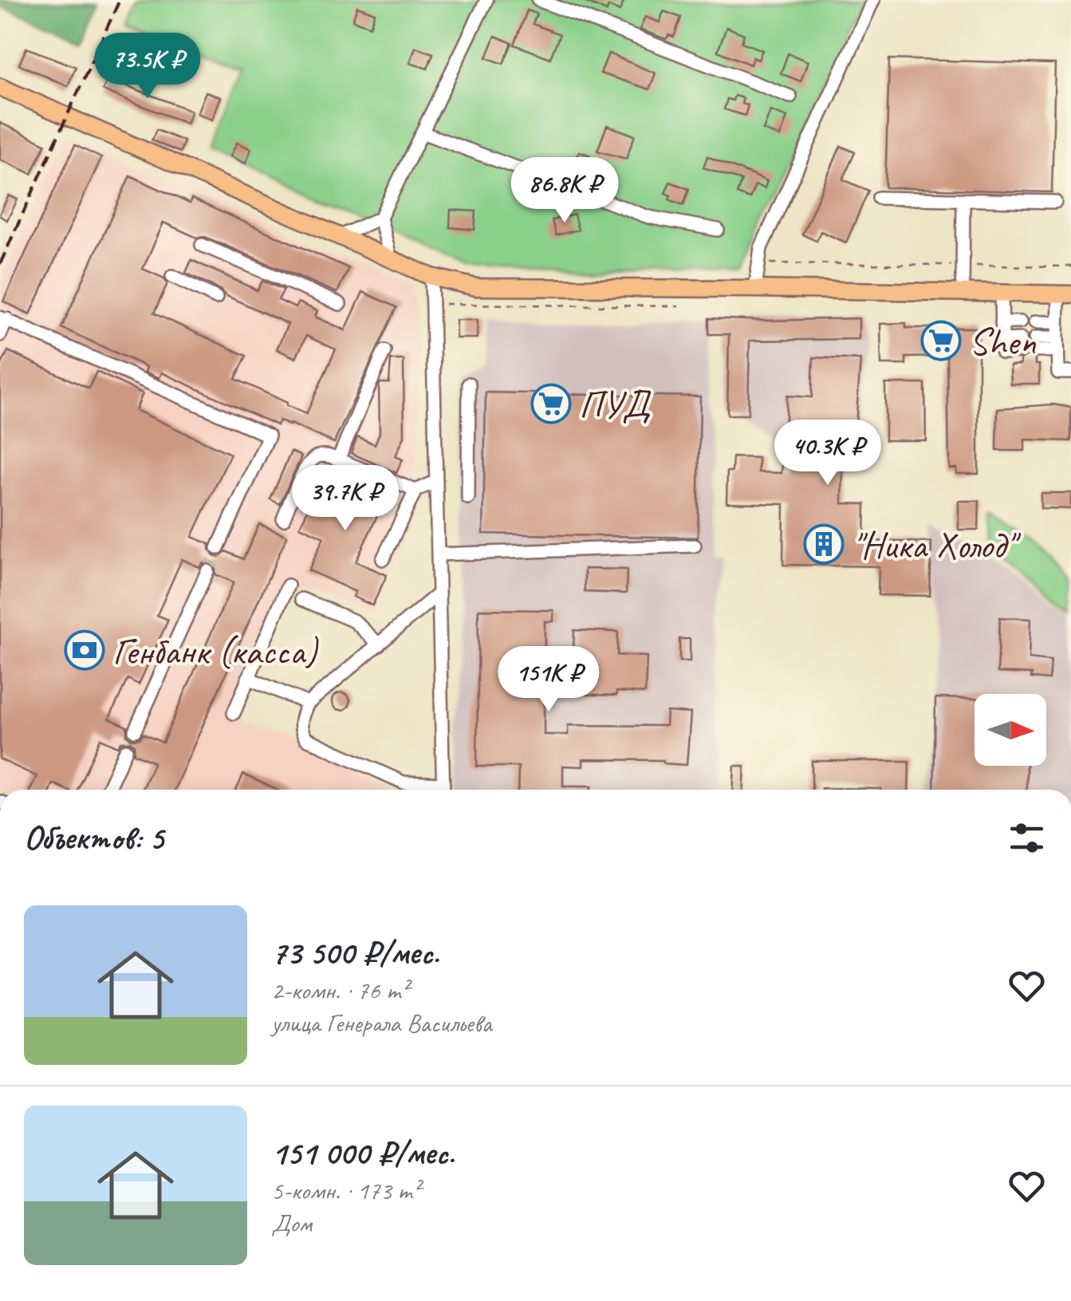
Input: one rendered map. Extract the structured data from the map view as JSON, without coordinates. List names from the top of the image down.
{
  "places": {
    "supermarket": ["Shen", "ПУД"],
    "building": ["\"Ника Холод\""],
    "bank": ["Генбанк (касса)"]
  },
  "north": "right",
  "page": {
    "price": [
      "73.5K ₽",
      "86.8K ₽",
      "40.3K ₽",
      "39.7K ₽",
      "151K ₽"
    ],
    "heading": "Объектов: 5",
    "list": [
      {
        "name": "73 500 ₽/мес.",
        "note": "2-комн. · 76 m² · улица Генерала Васильева"
      },
      {
        "name": "151 000 ₽/мес.",
        "note": "5-комн. · 173 m² · Дом"
      }
    ]
  }
}
